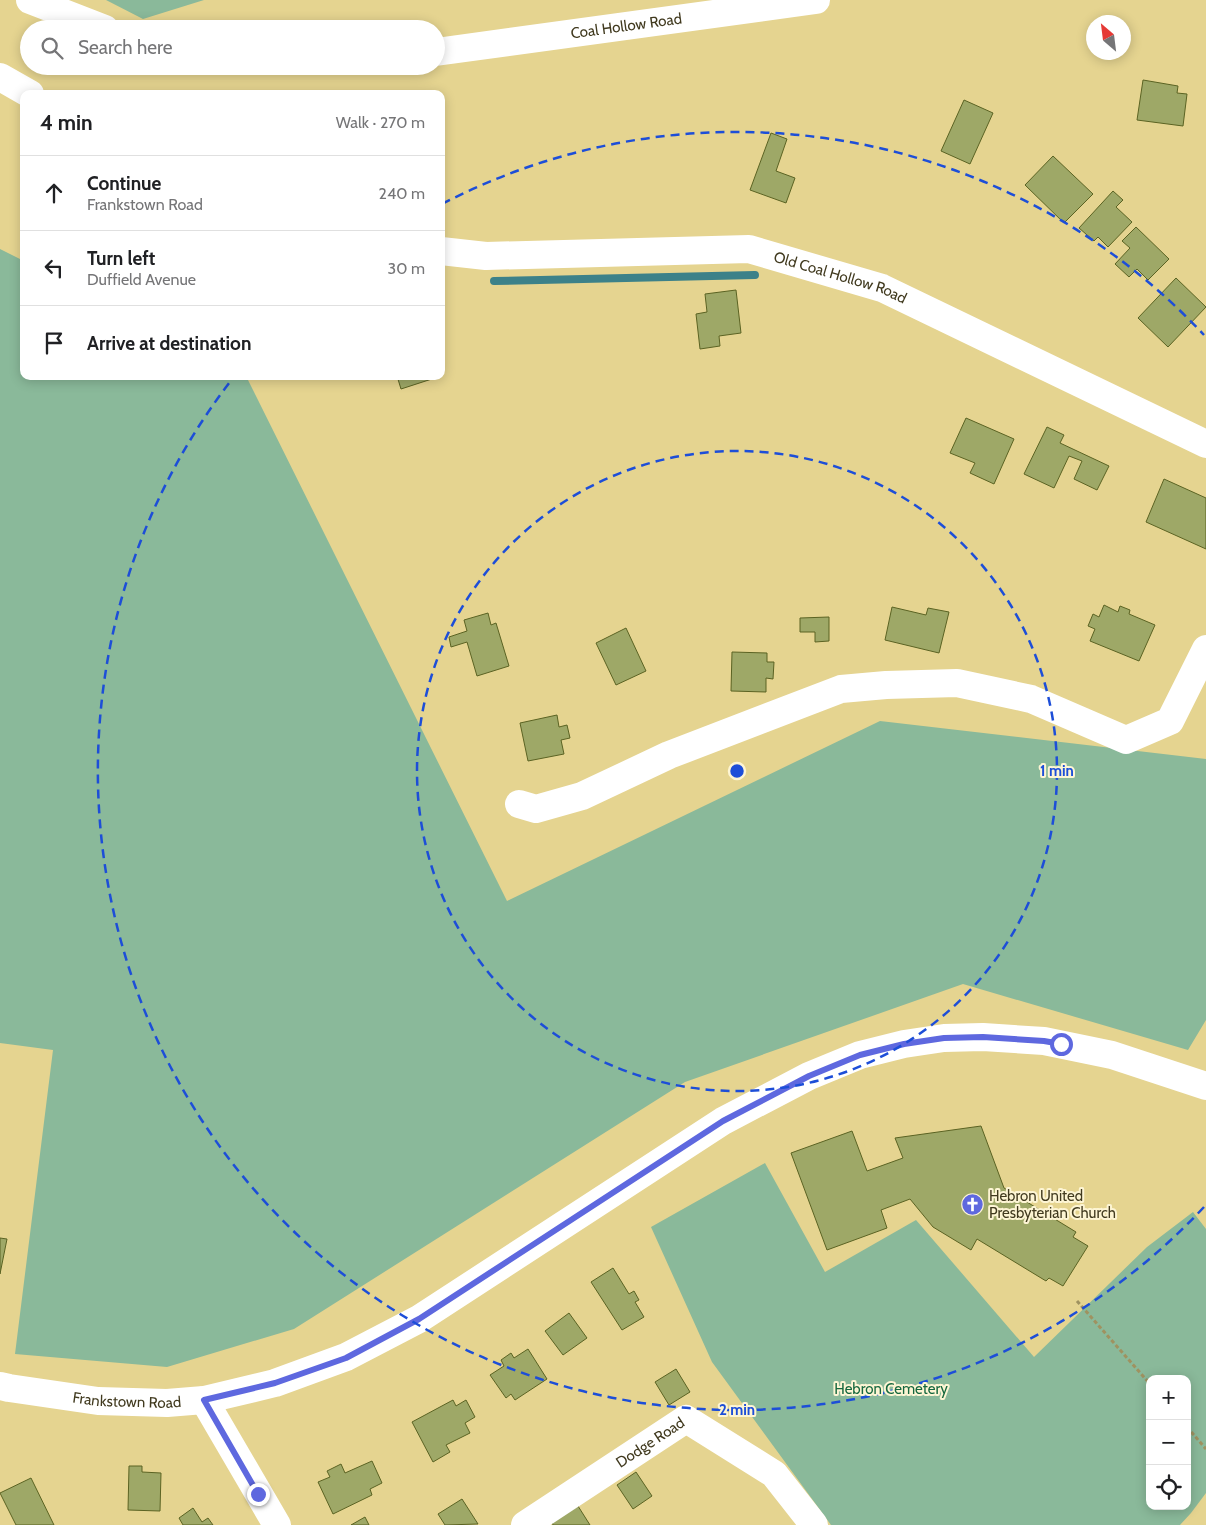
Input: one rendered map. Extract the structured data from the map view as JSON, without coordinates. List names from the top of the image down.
{
  "streets": {
    "main road": [
      "Coal Hollow Road",
      "Old Coal Hollow Road",
      "Frankstown Road",
      "Dodge Road"
    ]
  },
  "parks": ["Hebron Cemetery"],
  "places": {
    "church": ["Hebron United Presbyterian Church"]
  },
  "north": "top left",
  "page": {
    "search": "Search here",
    "heading": ["4 min", "Walk · 270 m"],
    "list": [
      ["Continue", "Frankstown Road", "240 m"],
      ["Turn left", "Duffield Avenue", "30 m"],
      "Arrive at destination"
    ],
    "map_buttons": ["+", "−"]
  },
  "rings": ["1 min", "2 min"]
}
